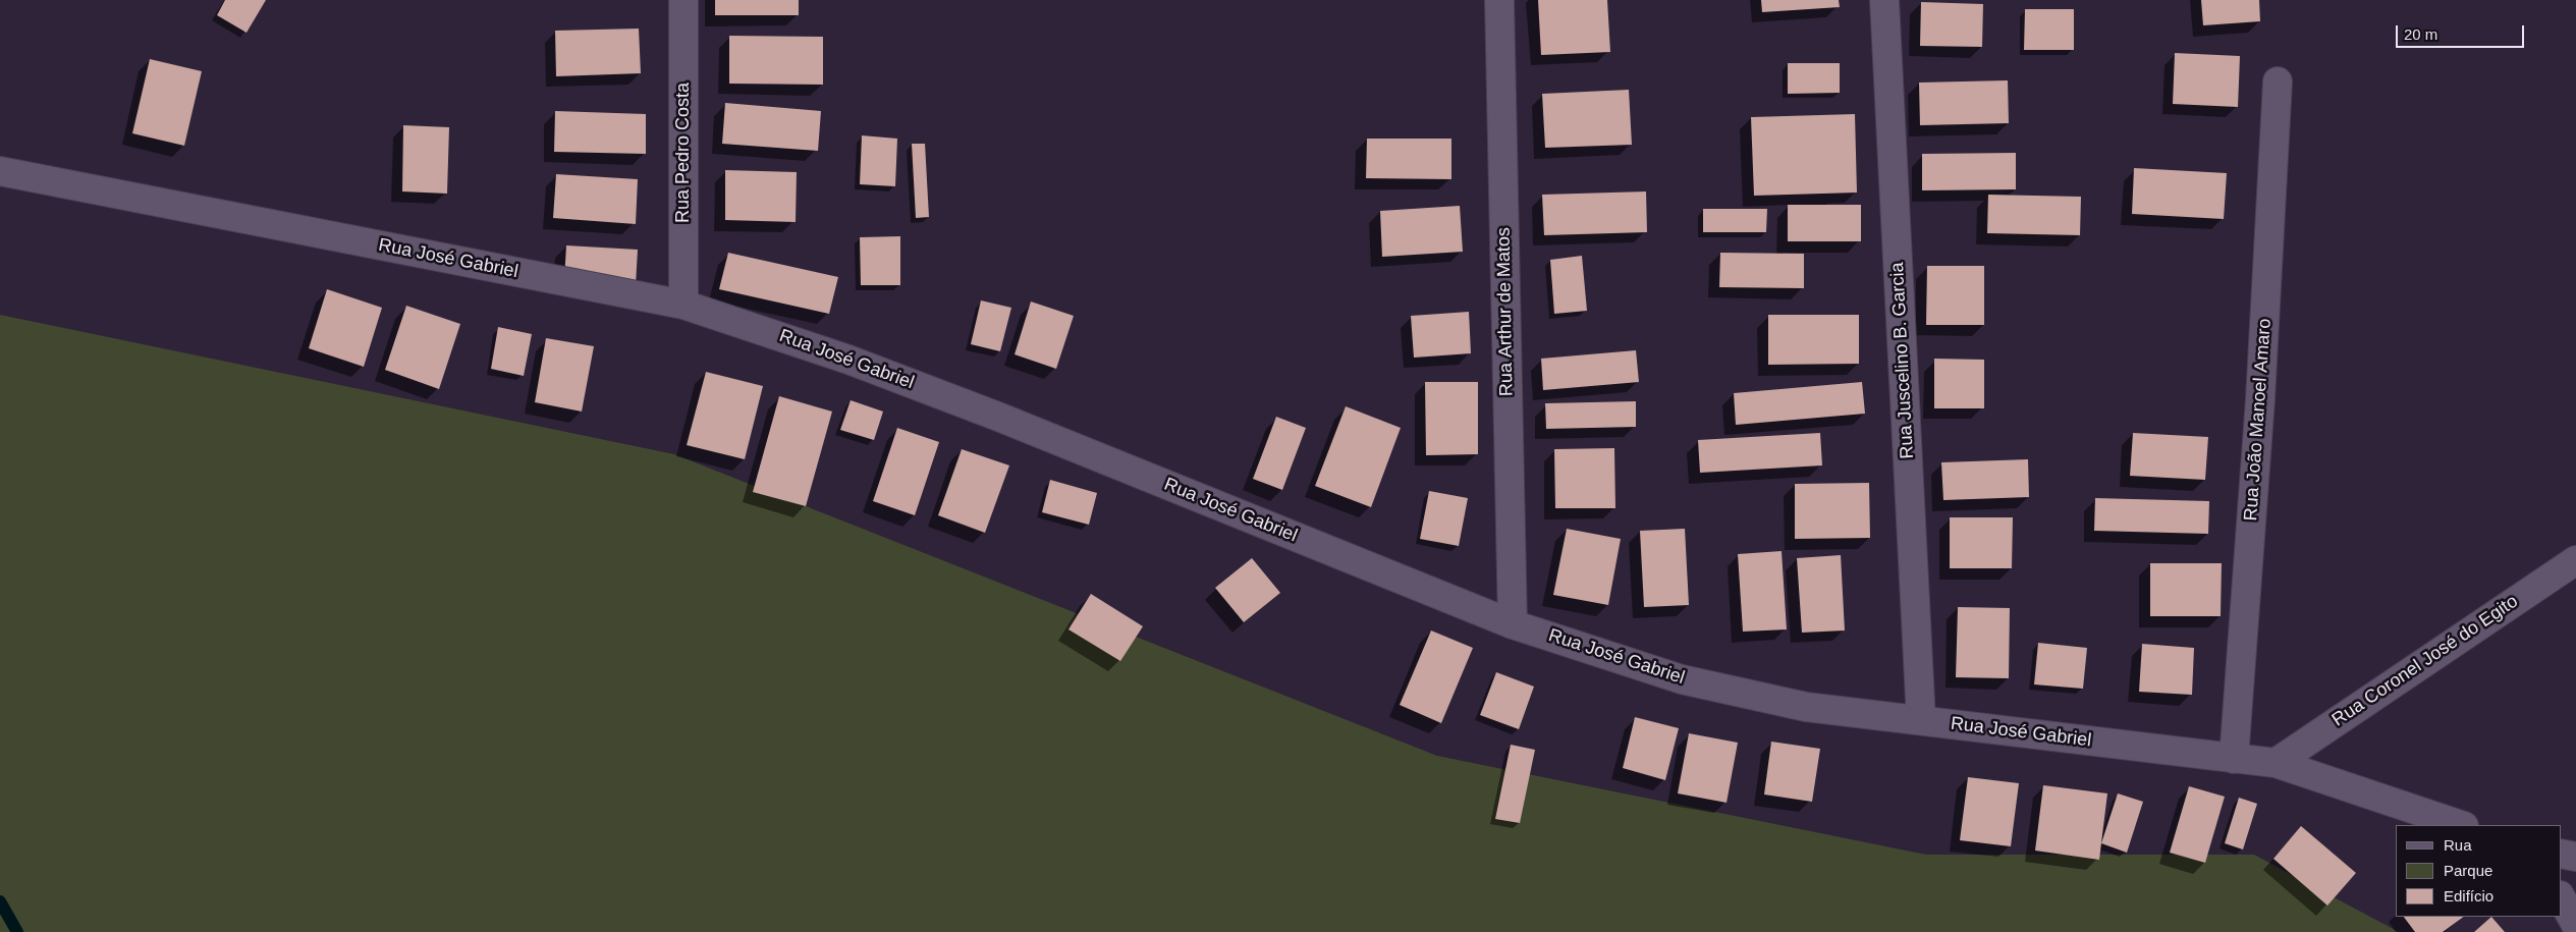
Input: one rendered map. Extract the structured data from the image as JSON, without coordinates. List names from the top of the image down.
{
  "streets": {
    "street": [
      "Rua Pedro Costa",
      "Rua José Gabriel",
      "Rua Arthur de Matos",
      "Rua Juscelino B. Garcia",
      "Rua João Manoel Amaro",
      "Rua Coronel José do Egito"
    ]
  },
  "crossings": [
    ["Rua Pedro Costa", "Rua José Gabriel"],
    ["Rua José Gabriel", "Rua Arthur de Matos"],
    ["Rua José Gabriel", "Rua Juscelino B. Garcia"],
    ["Rua José Gabriel", "Rua João Manoel Amaro"],
    ["Rua José Gabriel", "Rua Coronel José do Egito"]
  ],
  "legend": ["Rua", "Parque", "Edifício"],
  "scale_bar": "20 m"
}
